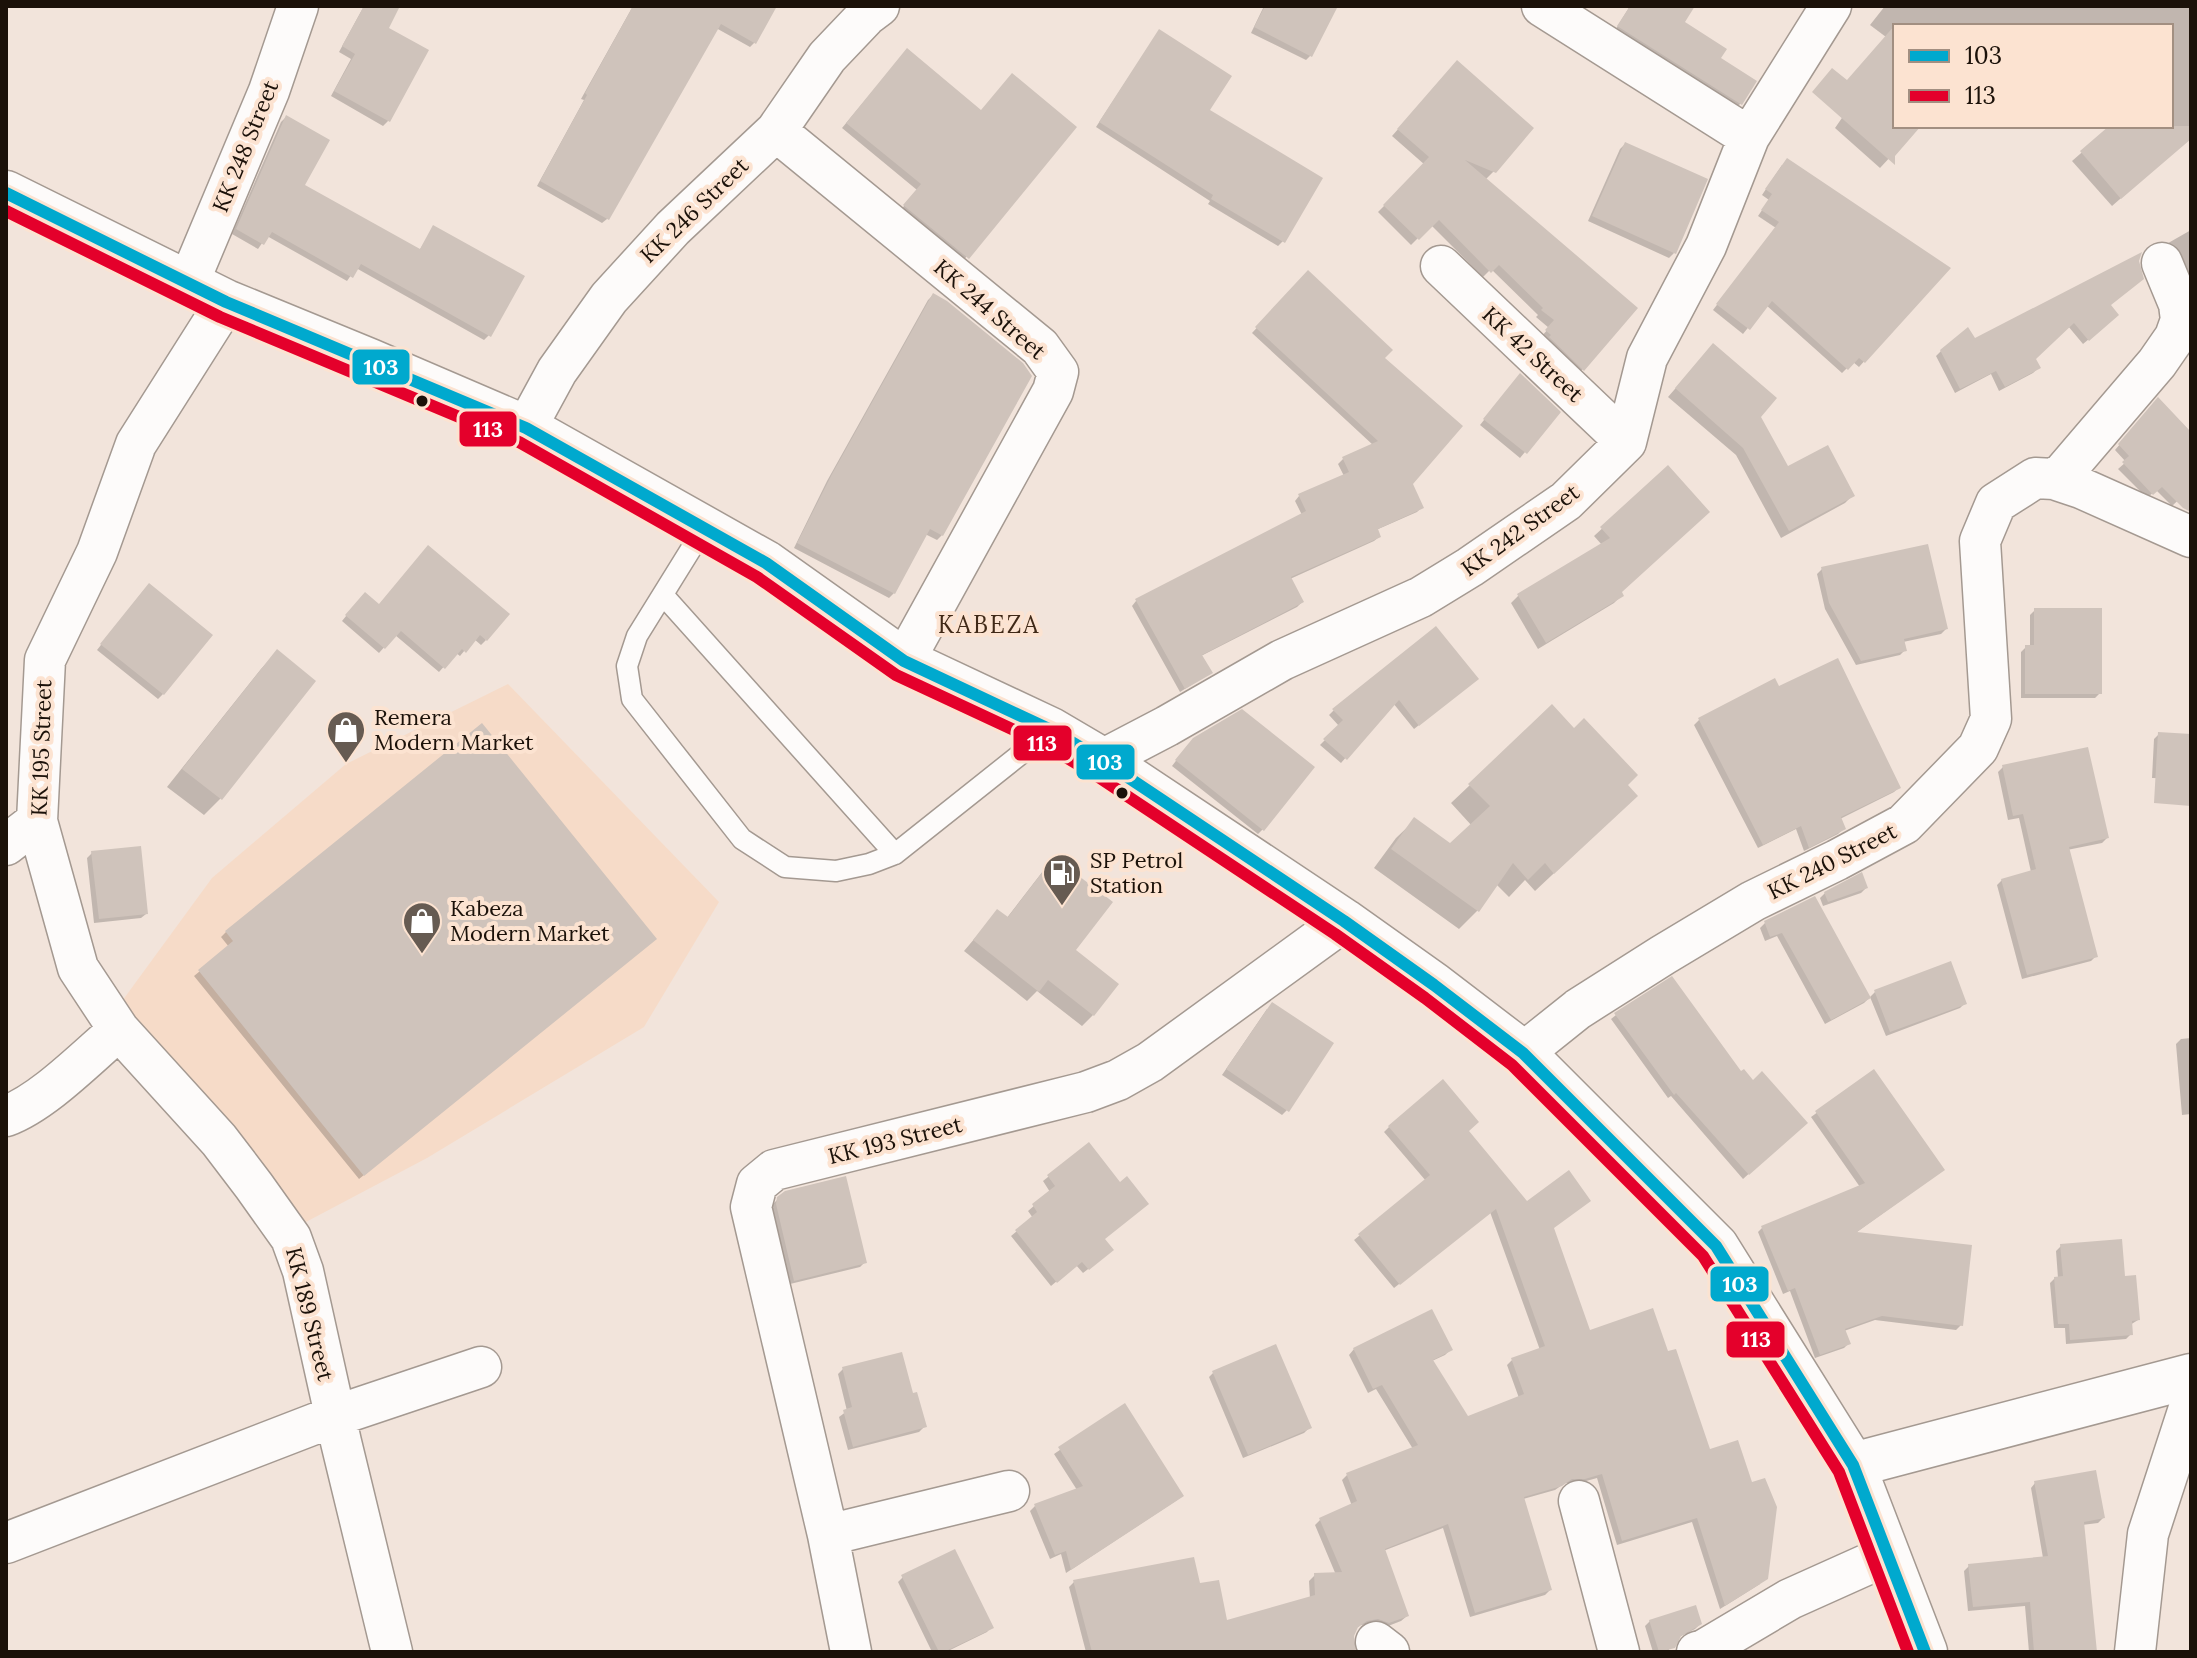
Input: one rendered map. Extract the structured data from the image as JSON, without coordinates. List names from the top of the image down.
{
  "streets": {
    "street": [
      "KK 248 Street",
      "KK 246 Street",
      "KK 244 Street",
      "KK 42 Street",
      "KK 242 Street",
      "KK 195 Street",
      "KK 240 Street",
      "KK 193 Street",
      "KK 189 Street"
    ]
  },
  "crossings": [
    ["KK 248 Street", "KK 195 Street"],
    ["KK 246 Street", "KK 244 Street"],
    ["KK 42 Street", "KK 242 Street"],
    ["KK 195 Street", "KK 189 Street"]
  ],
  "districts": ["KABEZA"],
  "places": {
    "shop": ["Remera Modern Market", "Kabeza Modern Market"],
    "fuel station": ["SP Petrol Station"]
  },
  "lines": ["transit line 103", "transit line 113"],
  "legend": ["103", "113"]
}
